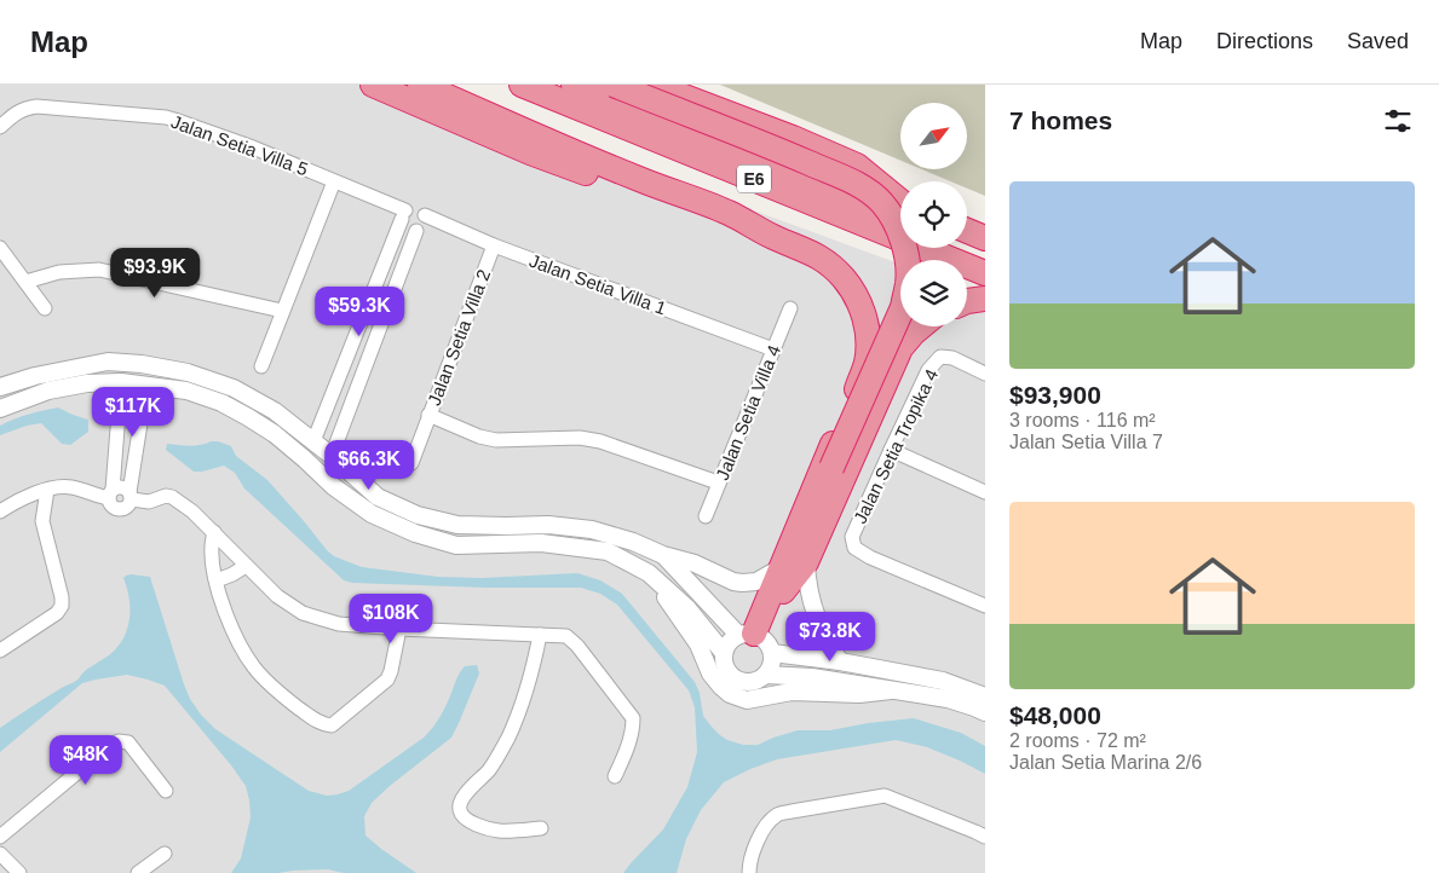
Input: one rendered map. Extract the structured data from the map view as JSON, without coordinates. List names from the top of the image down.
{
  "streets": {
    "highway": ["E6"],
    "street": [
      "Jalan Setia Villa 5",
      "Jalan Setia Villa 1",
      "Jalan Setia Villa 2",
      "Jalan Setia Villa 4",
      "Jalan Setia Tropika 4"
    ]
  },
  "crossings": [
    ["Jalan Setia Villa 5", "Jalan Setia Villa 1"],
    ["Jalan Setia Villa 1", "Jalan Setia Villa 2"],
    ["Jalan Setia Villa 1", "Jalan Setia Villa 4"]
  ],
  "north": "top right",
  "page": {
    "header": "Map",
    "nav": ["Map", "Directions", "Saved"],
    "heading": "7 homes",
    "list": [
      {
        "name": "$93,900",
        "note": "3 rooms · 116 m² · Jalan Setia Villa 7"
      },
      {
        "name": "$48,000",
        "note": "2 rooms · 72 m² · Jalan Setia Marina 2/6"
      }
    ],
    "price": [
      "$93.9K",
      "$59.3K",
      "$117K",
      "$66.3K",
      "$108K",
      "$73.8K",
      "$48K"
    ]
  }
}
